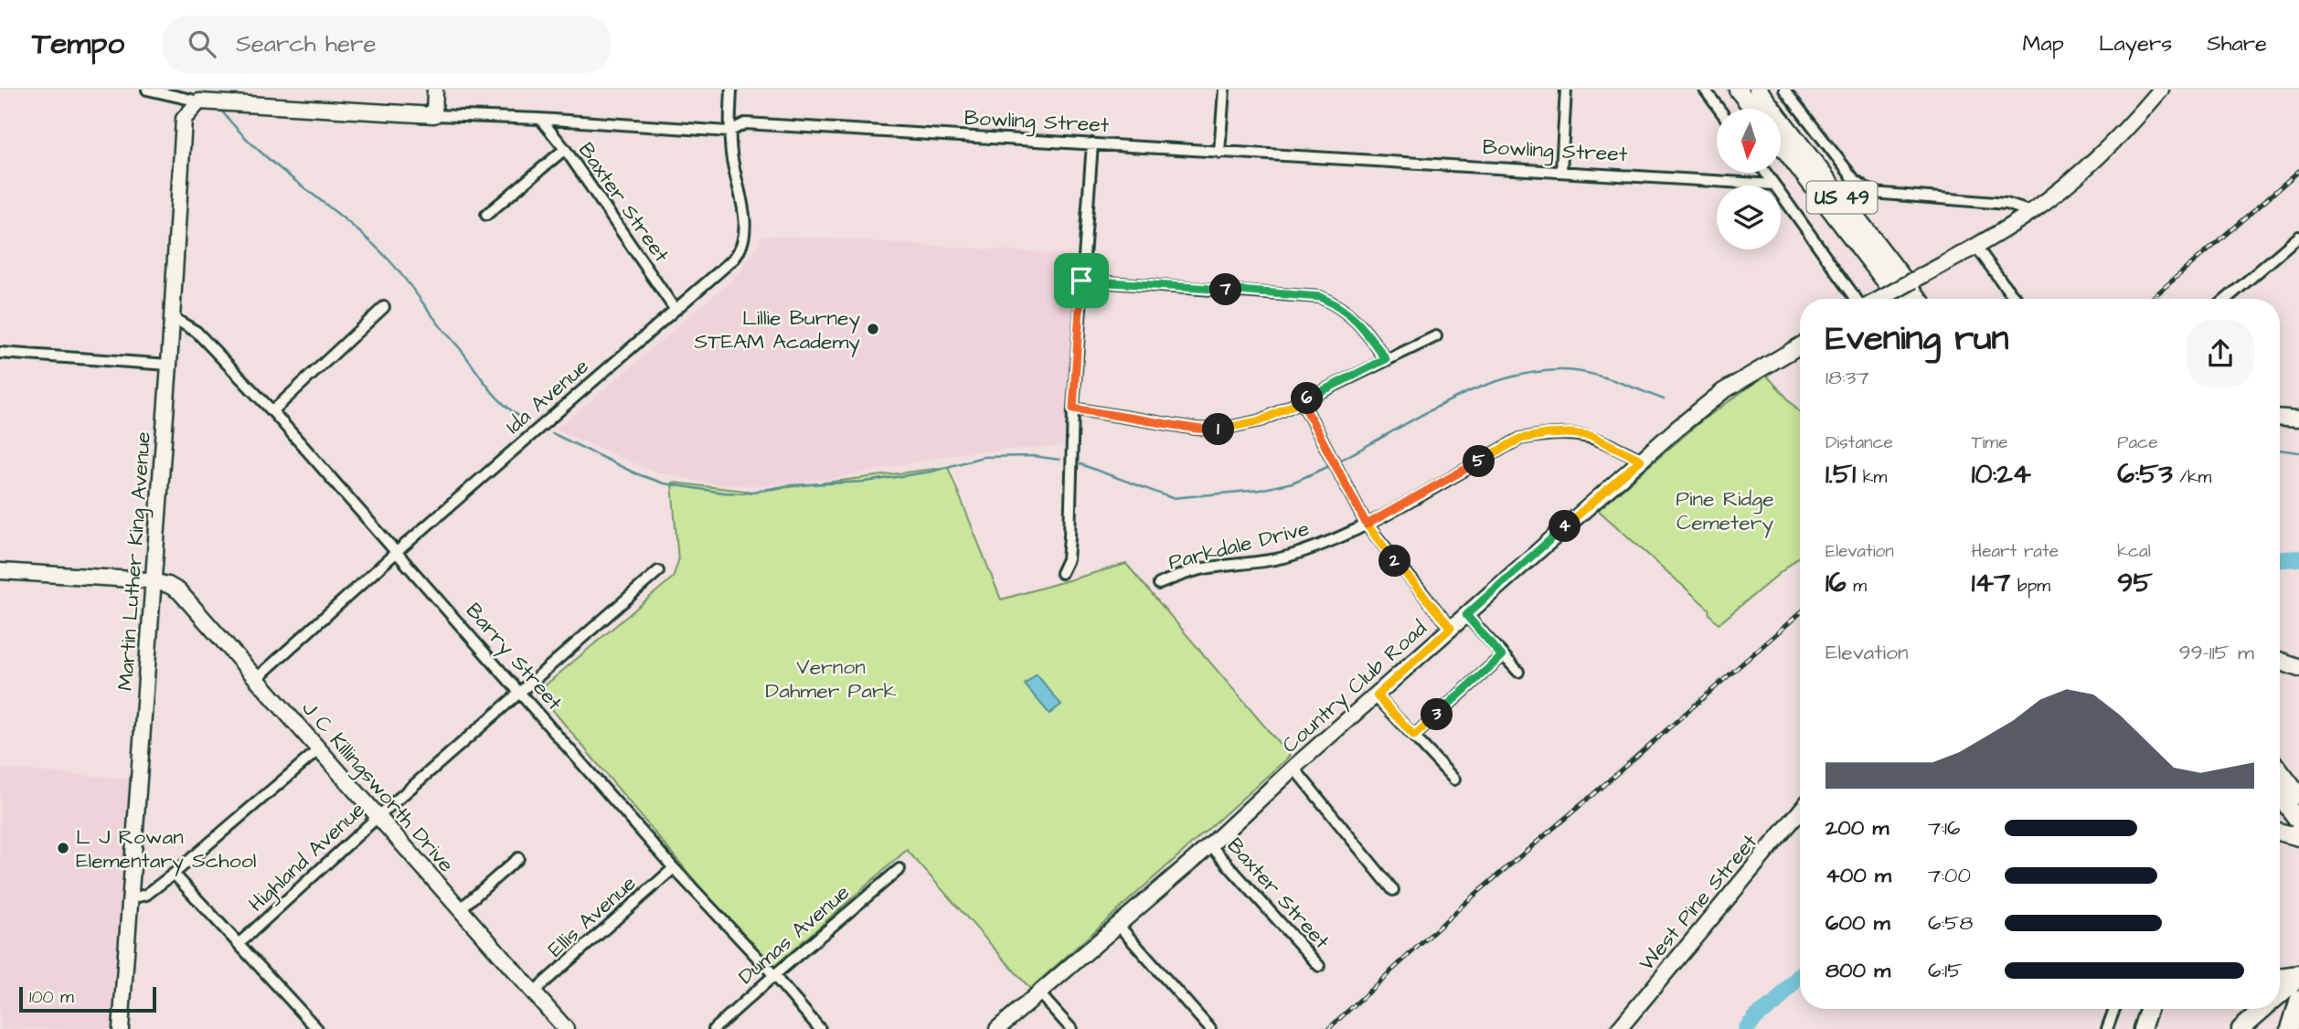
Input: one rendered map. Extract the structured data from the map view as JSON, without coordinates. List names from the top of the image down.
{
  "streets": {
    "main road": ["US 49"],
    "street": [
      "Bowling Street",
      "Baxter Street",
      "Ida Avenue",
      "Parkdale Drive",
      "Martin Luther King Avenue",
      "Barry Street",
      "Country Club Road",
      "J C Killingsworth Drive",
      "Highland Avenue",
      "West Pine Street",
      "Ellis Avenue",
      "Dumas Avenue"
    ]
  },
  "crossings": [
    ["Bowling Street", "Baxter Street"],
    ["Bowling Street", "Ida Avenue"],
    ["Bowling Street", "Martin Luther King Avenue"],
    ["Baxter Street", "Ida Avenue"],
    ["Baxter Street", "Country Club Road"],
    ["Ida Avenue", "Barry Street"],
    ["Ida Avenue", "J C Killingsworth Drive"],
    ["Parkdale Drive", "Country Club Road"],
    ["Martin Luther King Avenue", "Barry Street"],
    ["Martin Luther King Avenue", "J C Killingsworth Drive"],
    ["Barry Street", "Highland Avenue"],
    ["Barry Street", "Ellis Avenue"],
    ["Barry Street", "Dumas Avenue"],
    ["J C Killingsworth Drive", "Highland Avenue"],
    ["J C Killingsworth Drive", "Ellis Avenue"]
  ],
  "parks": ["Pine Ridge Cemetery", "Vernon Dahmer Park"],
  "places": ["Lillie Burney STEAM Academy", "L J Rowan Elementary School"],
  "scale_bar": "100 m",
  "north": "bottom",
  "page": {
    "header": "Tempo",
    "search": "Search here",
    "nav": ["Map", "Layers", "Share"],
    "pins": [
      "7",
      "6",
      "1",
      "5",
      "4",
      "2",
      "3"
    ],
    "heading": ["Evening run", "18:37"],
    "stats": [
      ["Distance", "1.51 km"],
      ["Time", "10:24"],
      ["Pace", "6:53 /km"],
      ["Elevation", "16 m"],
      ["Heart rate", "147 bpm"],
      ["kcal", "95"]
    ],
    "chart": ["Elevation", "99–115 m"],
    "list": [
      {
        "name": "200 m",
        "note": "7:16"
      },
      {
        "name": "400 m",
        "note": "7:00"
      },
      {
        "name": "600 m",
        "note": "6:58"
      },
      {
        "name": "800 m",
        "note": "6:15"
      }
    ],
    "scale": "100 m"
  }
}
